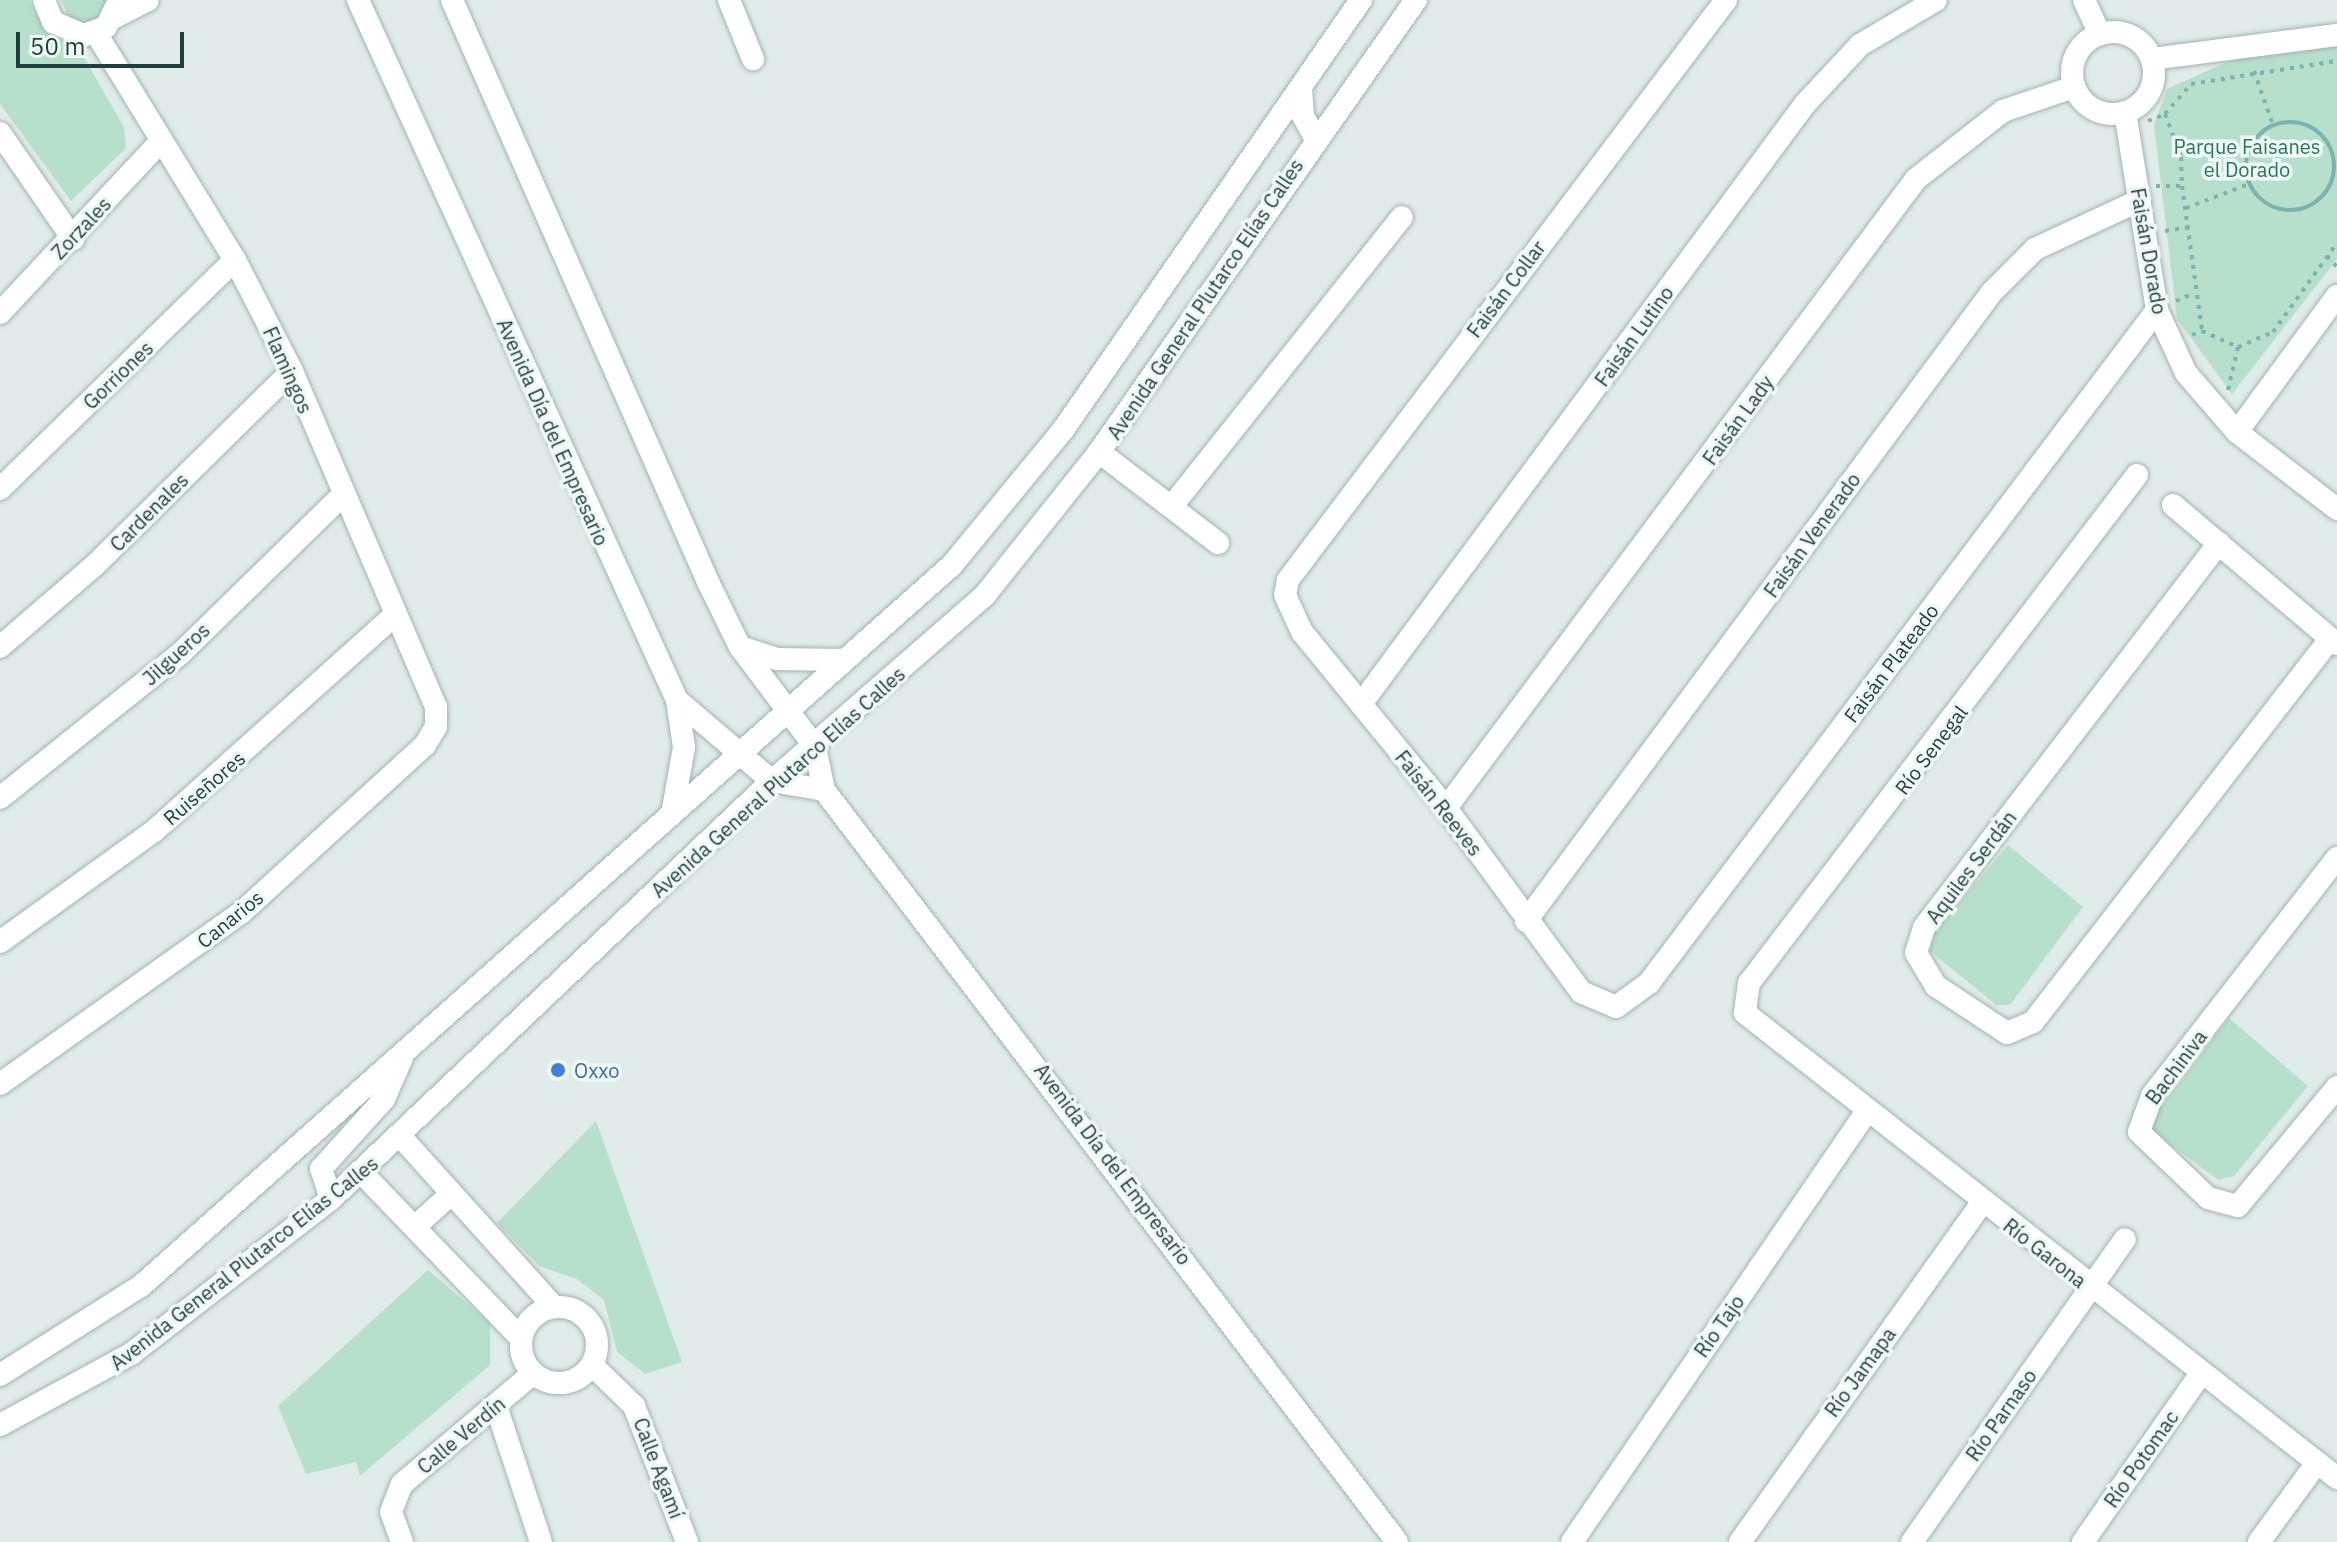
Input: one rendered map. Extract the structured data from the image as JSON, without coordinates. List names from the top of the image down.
{
  "streets": {
    "street": [
      "Zorzales",
      "Faisán Dorado",
      "Faisán Collar",
      "Avenida General Plutarco Elías Calles",
      "Faisán Lutino",
      "Flamingos",
      "Gorriones",
      "Faisán Lady",
      "Avenida Día del Empresario",
      "Cardenales",
      "Faisán Venerado",
      "Jilgueros",
      "Faisán Plateado",
      "Río Senegal",
      "Ruiseñores",
      "Faisán Reeves",
      "Aquiles Serdán",
      "Canarios",
      "Bachiniva",
      "Río Garona",
      "Río Tajo",
      "Río Jamapa",
      "Río Parnaso",
      "Calle Verdín",
      "Río Potomac",
      "Calle Agamí"
    ]
  },
  "crossings": [
    ["Zorzales", "Flamingos"],
    ["Faisán Dorado", "Faisán Lady"],
    ["Faisán Dorado", "Faisán Venerado"],
    ["Faisán Dorado", "Faisán Plateado"],
    ["Faisán Collar", "Faisán Reeves"],
    ["Avenida General Plutarco Elías Calles", "Avenida Día del Empresario"],
    ["Faisán Lutino", "Faisán Reeves"],
    ["Flamingos", "Gorriones"],
    ["Flamingos", "Cardenales"],
    ["Flamingos", "Jilgueros"],
    ["Flamingos", "Ruiseñores"],
    ["Flamingos", "Canarios"],
    ["Faisán Lady", "Faisán Reeves"],
    ["Faisán Venerado", "Faisán Reeves"],
    ["Faisán Plateado", "Faisán Reeves"],
    ["Río Senegal", "Río Garona"],
    ["Río Garona", "Río Tajo"],
    ["Río Garona", "Río Jamapa"],
    ["Río Garona", "Río Parnaso"],
    ["Río Garona", "Río Potomac"],
    ["Calle Verdín", "Calle Agamí"]
  ],
  "parks": ["Parque Faisanes el Dorado"],
  "places": ["Oxxo"],
  "scale_bar": "50 m"
}
